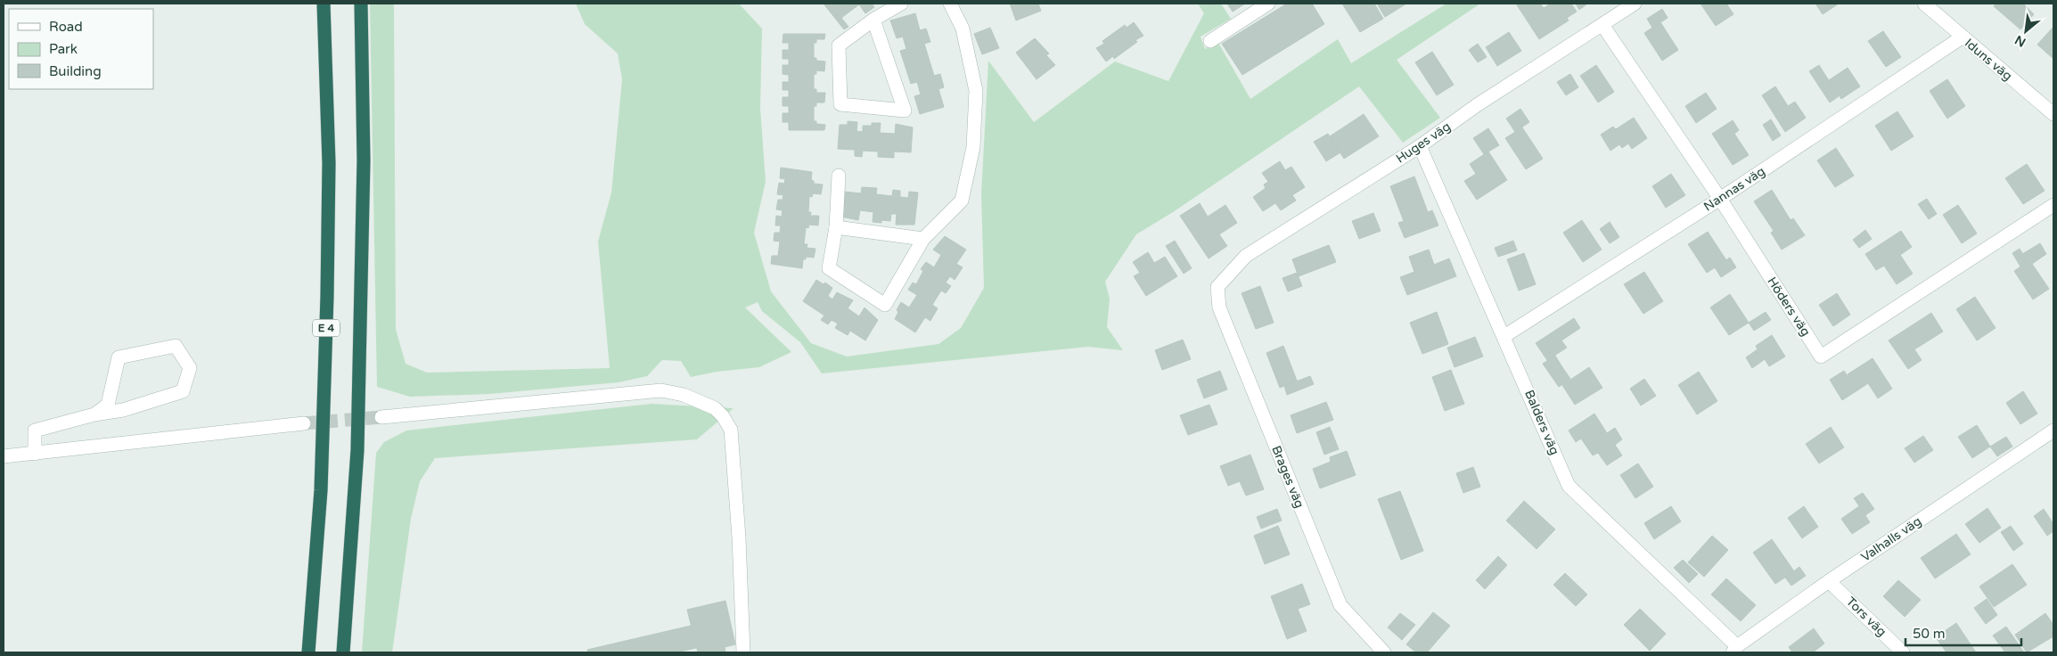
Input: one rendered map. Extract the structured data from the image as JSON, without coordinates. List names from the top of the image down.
{
  "streets": {
    "highway": ["E 4"],
    "street": [
      "Iduns väg",
      "Huges väg",
      "Nannas väg",
      "Höders väg",
      "Balders väg",
      "Brages väg",
      "Valhalls väg",
      "Tors väg"
    ]
  },
  "crossings": [
    ["Iduns väg", "Nannas väg"],
    ["Huges väg", "Höders väg"],
    ["Huges väg", "Balders väg"],
    ["Huges väg", "Brages väg"],
    ["Nannas väg", "Höders väg"],
    ["Nannas väg", "Balders väg"],
    ["Balders väg", "Valhalls väg"],
    ["Valhalls väg", "Tors väg"]
  ],
  "legend": ["Road", "Park", "Building"],
  "scale_bar": "50 m",
  "north": "bottom left"
}
